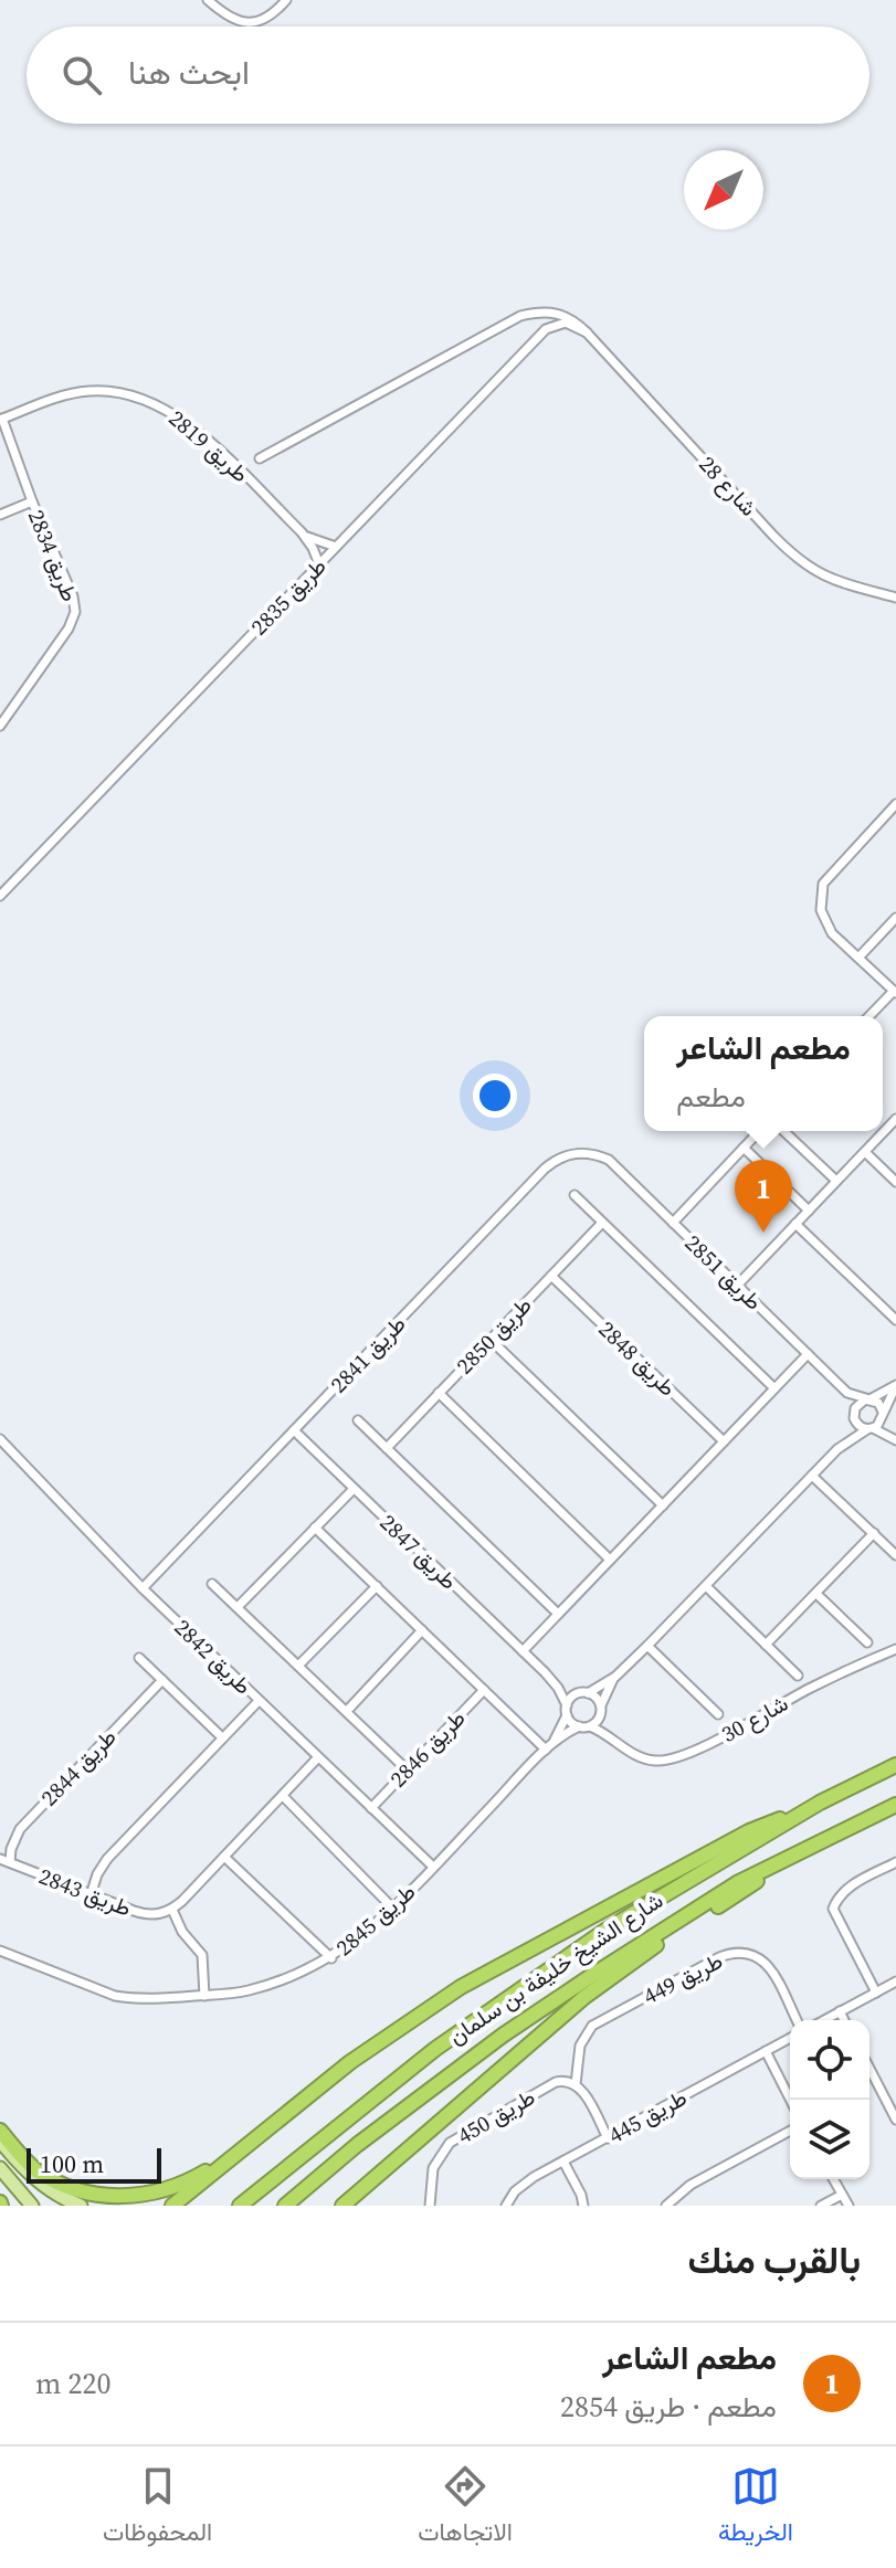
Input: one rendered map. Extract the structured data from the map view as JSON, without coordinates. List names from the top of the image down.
{
  "streets": {
    "highway": ["شارع الشيخ خليفة بن سلمان"],
    "street": [
      "طريق 2819",
      "شارع 28",
      "طريق 2834",
      "طريق 2835",
      "طريق 2851",
      "طريق 2850",
      "طريق 2841",
      "طريق 2848",
      "طريق 2847",
      "طريق 2842",
      "شارع 30",
      "طريق 2846",
      "طريق 2844",
      "طريق 2843",
      "طريق 2845",
      "طريق 449",
      "طريق 450",
      "طريق 445"
    ]
  },
  "crossings": [
    ["طريق 2819", "طريق 2834"],
    ["طريق 2819", "طريق 2835"],
    ["شارع 28", "طريق 2835"],
    ["طريق 2851", "طريق 2841"],
    ["طريق 2850", "طريق 2848"],
    ["طريق 2841", "طريق 2847"],
    ["طريق 2841", "طريق 2842"],
    ["طريق 2847", "شارع 30"],
    ["طريق 2847", "طريق 2845"],
    ["طريق 2842", "طريق 2846"],
    ["طريق 2842", "طريق 2845"],
    ["شارع 30", "طريق 2845"],
    ["طريق 2844", "طريق 2843"],
    ["طريق 449", "طريق 450"]
  ],
  "scale_bar": "100 m",
  "north": "bottom left",
  "page": {
    "search": "ابحث هنا",
    "popup": ["مطعم الشاعر", "مطعم"],
    "pins": "1",
    "scale": "100 m",
    "heading": "بالقرب منك",
    "list": [
      {
        "mark": "1",
        "name": "مطعم الشاعر",
        "note": "مطعم · طريق 2854",
        "value": "220 m"
      }
    ],
    "nav": ["الخريطة", "الاتجاهات", "المحفوظات"]
  }
}
